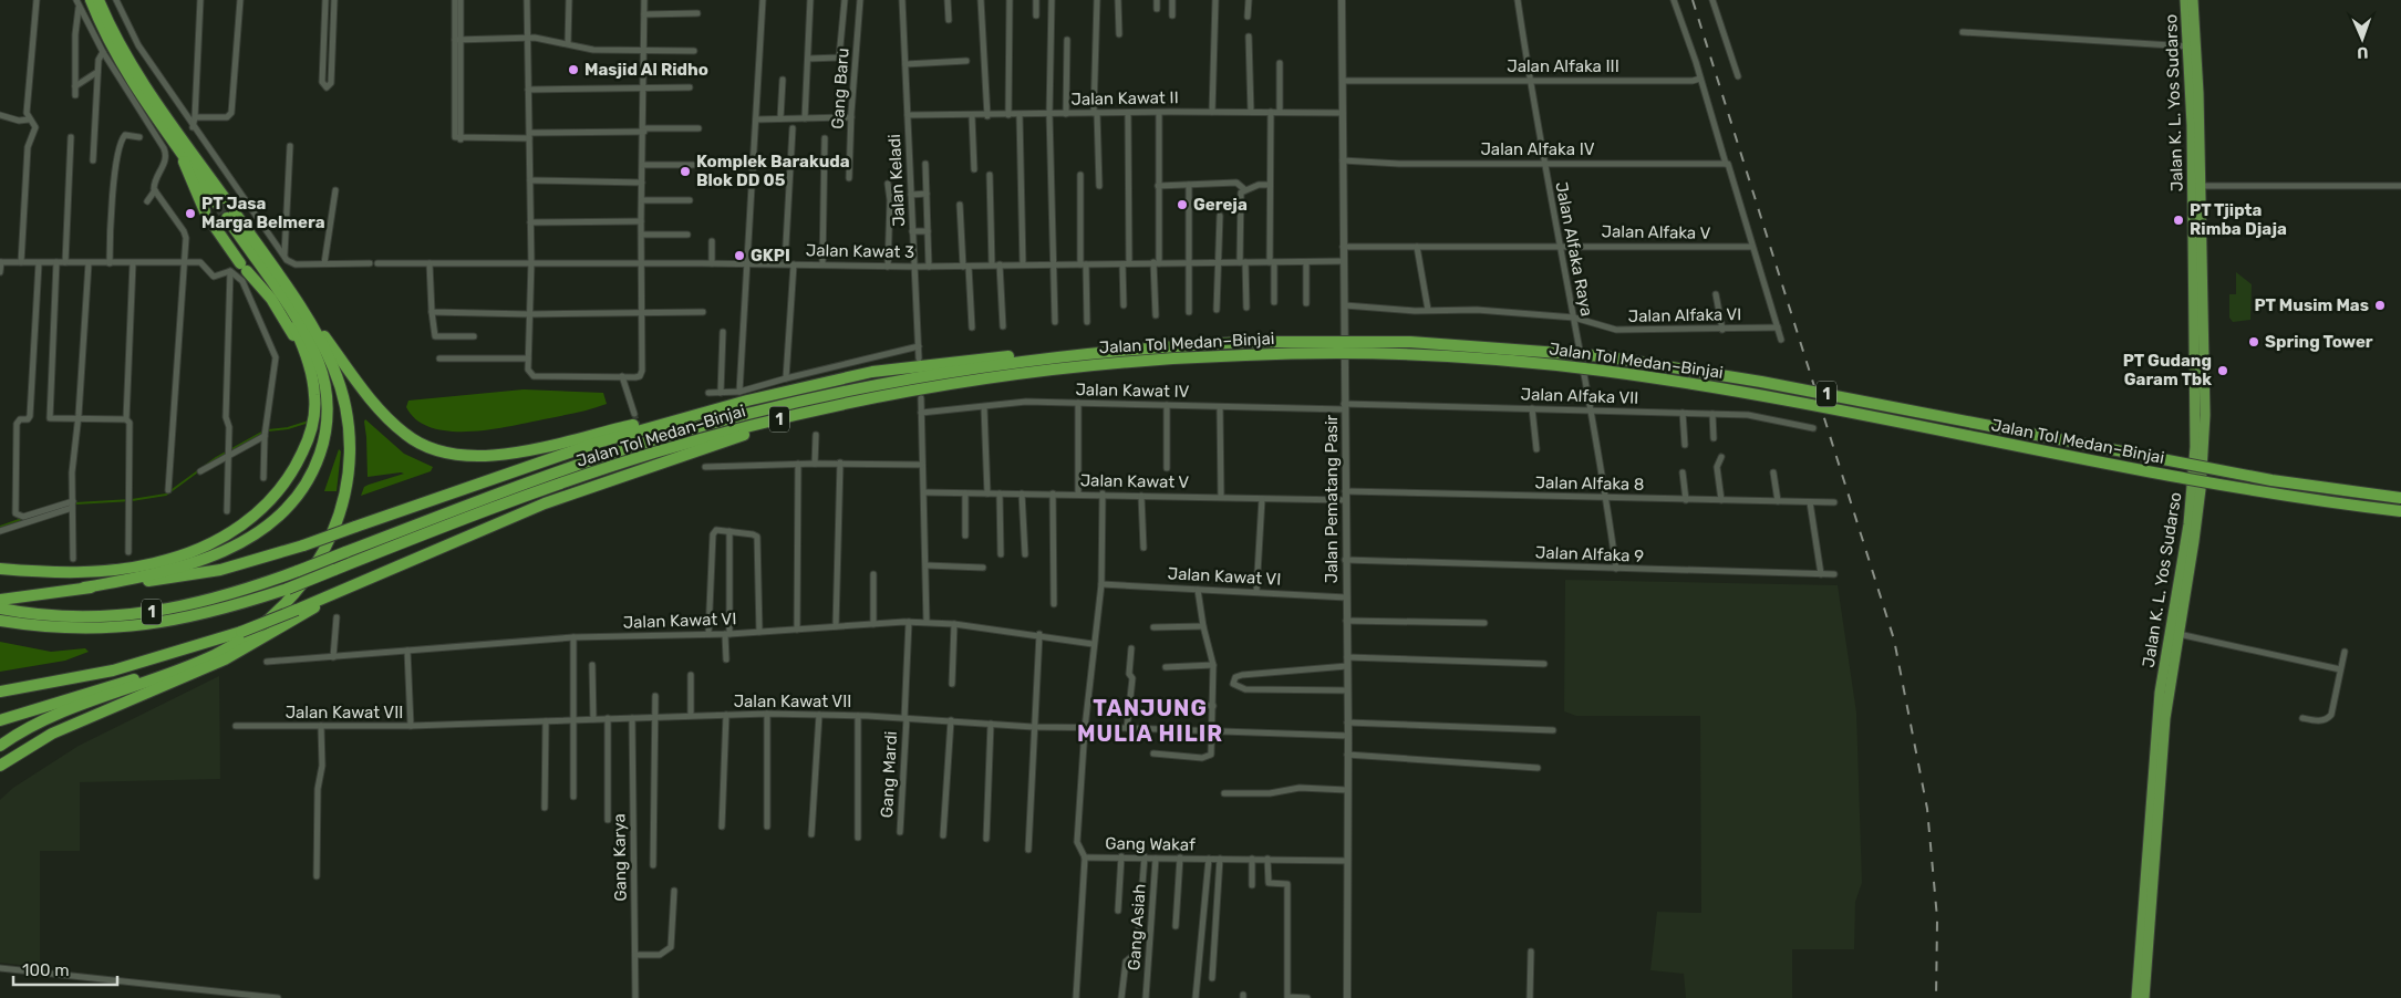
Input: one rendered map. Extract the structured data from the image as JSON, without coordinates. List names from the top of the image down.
{
  "streets": {
    "highway": ["Jalan K. L. Yos Sudarso", "Jalan Tol Medan–Binjai", "1"],
    "street": [
      "Jalan Alfaka III",
      "Gang Baru",
      "Jalan Kawat II",
      "Jalan Alfaka IV",
      "Jalan Keladi",
      "Jalan Alfaka V",
      "Jalan Alfaka Raya",
      "Jalan Kawat 3",
      "Jalan Alfaka VI",
      "Jalan Kawat IV",
      "Jalan Alfaka VII",
      "Jalan Kawat V",
      "Jalan Alfaka 8",
      "Jalan Pematang Pasir",
      "Jalan Alfaka 9",
      "Jalan Kawat VI",
      "Jalan Kawat VII",
      "Gang Mardi",
      "Gang Wakaf",
      "Gang Karya",
      "Gang Asiah"
    ]
  },
  "crossings": [
    ["Jalan Alfaka III", "Jalan Alfaka Raya"],
    ["Jalan Alfaka III", "Jalan Pematang Pasir"],
    ["Jalan Kawat II", "Jalan Keladi"],
    ["Jalan Kawat II", "Jalan Pematang Pasir"],
    ["Jalan Alfaka IV", "Jalan Alfaka Raya"],
    ["Jalan Alfaka IV", "Jalan Pematang Pasir"],
    ["Jalan Keladi", "Jalan Kawat 3"],
    ["Jalan Alfaka V", "Jalan Alfaka Raya"],
    ["Jalan Alfaka V", "Jalan Pematang Pasir"],
    ["Jalan Alfaka Raya", "Jalan Alfaka VI"],
    ["Jalan Alfaka Raya", "Jalan Alfaka VII"],
    ["Jalan Alfaka Raya", "Jalan Alfaka 8"],
    ["Jalan Alfaka Raya", "Jalan Alfaka 9"],
    ["Jalan Kawat 3", "Jalan Pematang Pasir"],
    ["Jalan Alfaka VI", "Jalan Pematang Pasir"],
    ["Jalan Kawat IV", "Jalan Alfaka VII"],
    ["Jalan Kawat IV", "Jalan Pematang Pasir"],
    ["Jalan Alfaka VII", "Jalan Pematang Pasir"],
    ["Jalan Kawat V", "Jalan Pematang Pasir"],
    ["Jalan Kawat V", "Gang Wakaf"],
    ["Jalan Alfaka 8", "Jalan Pematang Pasir"],
    ["Jalan Pematang Pasir", "Jalan Alfaka 9"],
    ["Jalan Pematang Pasir", "Jalan Kawat VI"],
    ["Jalan Pematang Pasir", "Jalan Kawat VII"],
    ["Jalan Pematang Pasir", "Gang Wakaf"],
    ["Jalan Kawat VI", "Gang Mardi"],
    ["Jalan Kawat VI", "Gang Wakaf"],
    ["Jalan Kawat VII", "Gang Mardi"],
    ["Jalan Kawat VII", "Gang Wakaf"],
    ["Jalan Kawat VII", "Gang Karya"]
  ],
  "districts": ["TANJUNG MULIA HILIR"],
  "places": [
    "Masjid Al Ridho",
    "Komplek Barakuda Blok DD 05",
    "Gereja",
    "PT Jasa Marga Belmera",
    "PT Tjipta Rimba Djaja",
    "GKPI",
    "PT Musim Mas",
    "Spring Tower",
    "PT Gudang Garam Tbk"
  ],
  "scale_bar": "100 m",
  "north": "bottom"
}
